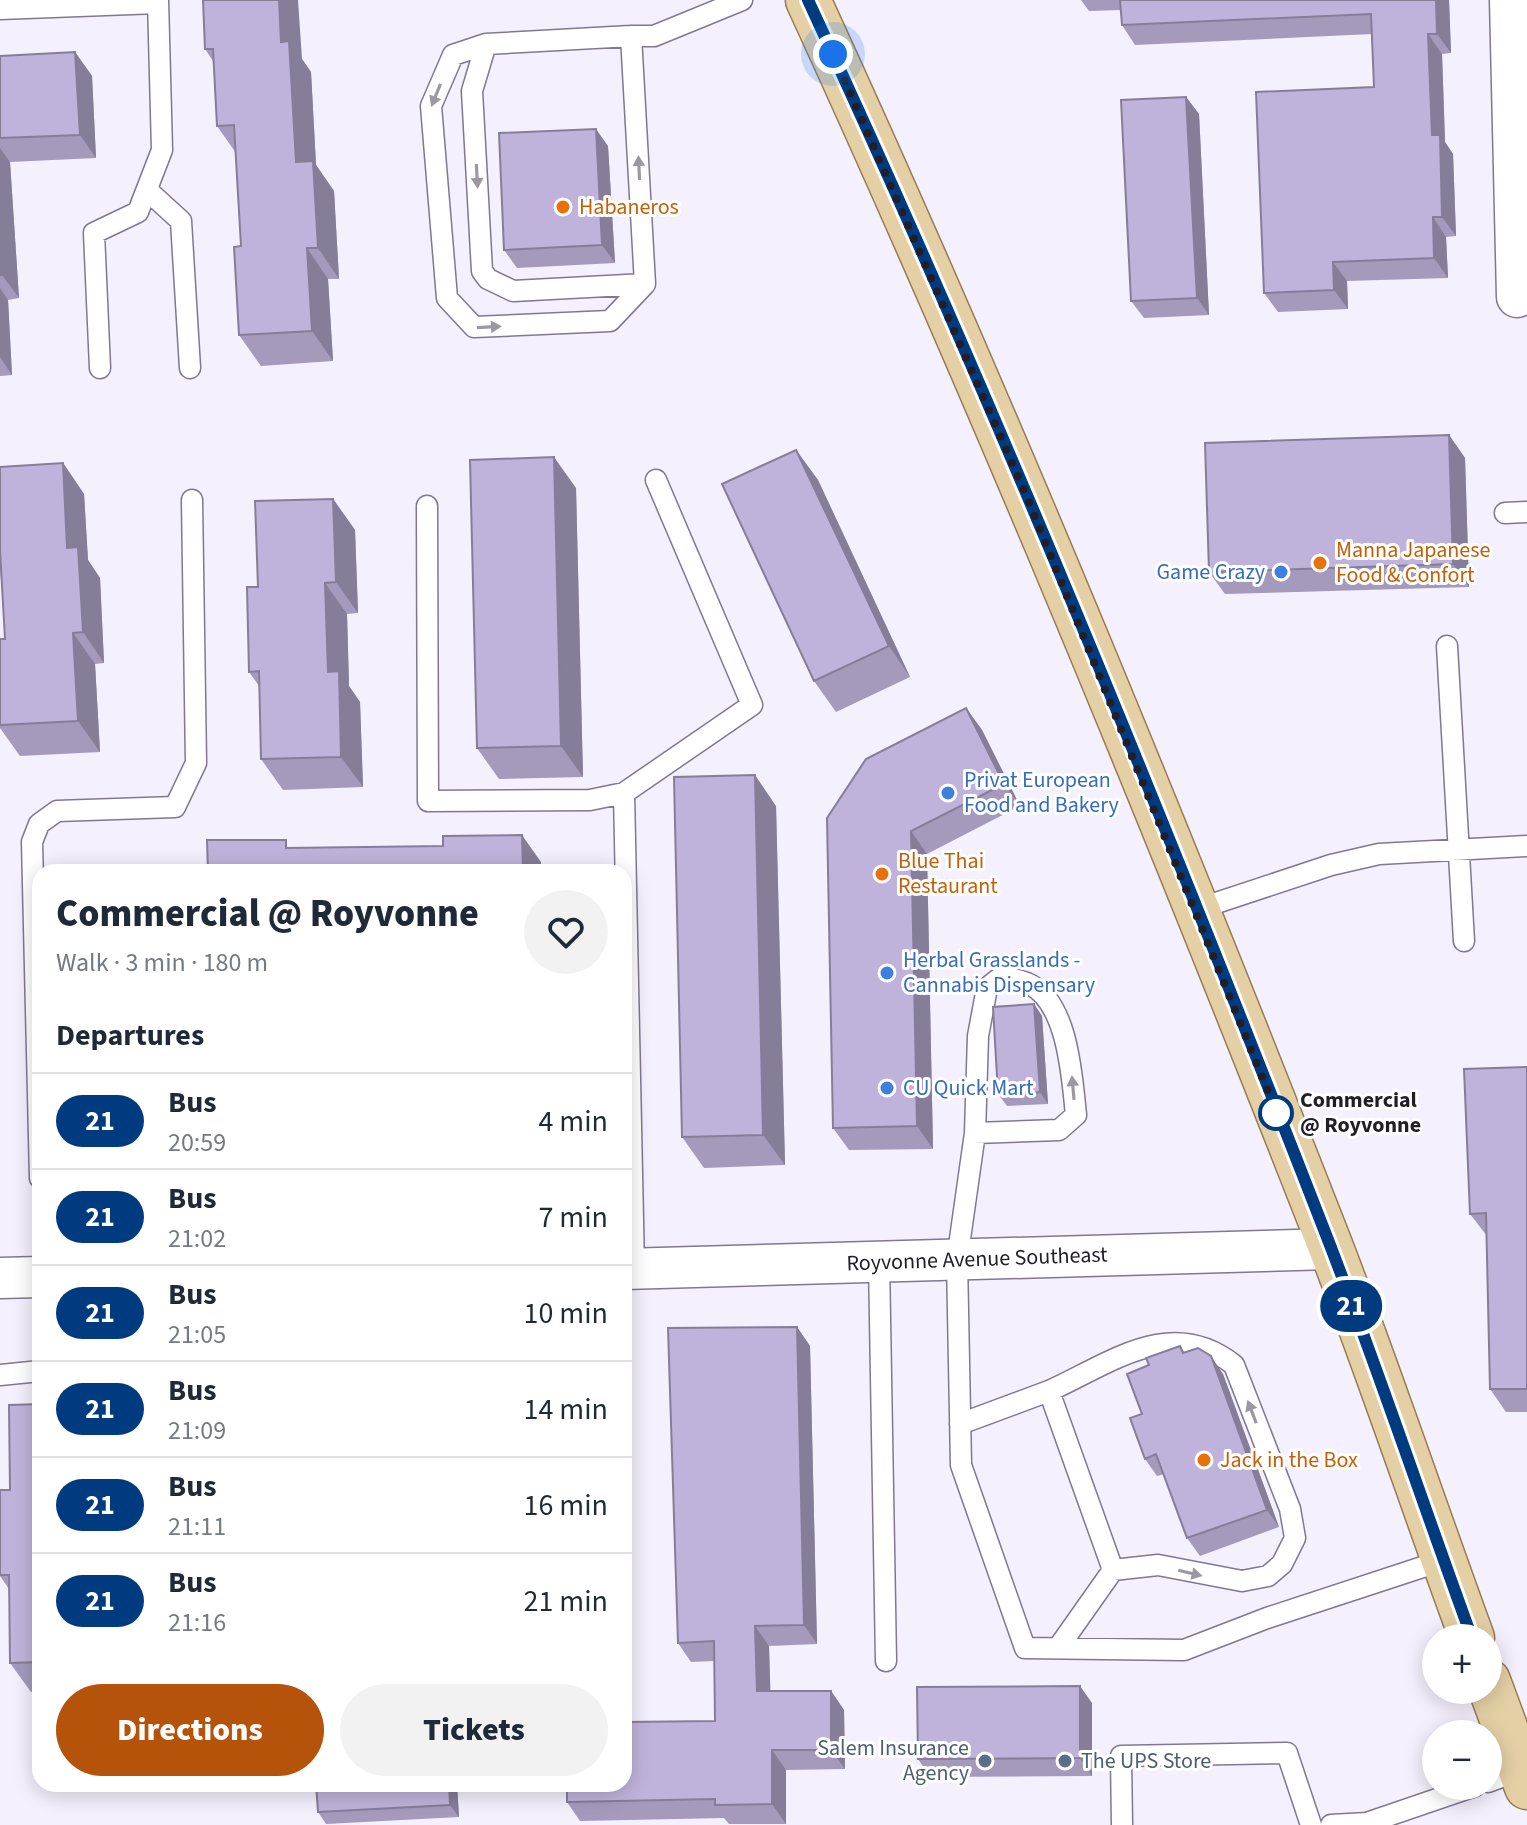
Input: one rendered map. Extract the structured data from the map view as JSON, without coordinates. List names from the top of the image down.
{
  "streets": {
    "street": ["Royvonne Avenue Southeast"]
  },
  "places": [
    "Habaneros",
    "Manna Japanese Food & Confort",
    "Game Crazy",
    "Privat European Food and Bakery",
    "Blue Thai Restaurant",
    "Herbal Grasslands - Cannabis Dispensary",
    "CU Quick Mart",
    "Commercial @ Royvonne",
    "Jack in the Box",
    "Salem Insurance Agency",
    "The UPS Store"
  ],
  "lines": ["bus line 21"],
  "page": {
    "on_map": "21",
    "heading": [
      ["Commercial @ Royvonne", "Walk · 3 min · 180 m"],
      "Departures"
    ],
    "list": [
      {
        "mark": "21",
        "name": "Bus",
        "note": "20:59",
        "value": "4 min"
      },
      {
        "mark": "21",
        "name": "Bus",
        "note": "21:02",
        "value": "7 min"
      },
      {
        "mark": "21",
        "name": "Bus",
        "note": "21:05",
        "value": "10 min"
      },
      {
        "mark": "21",
        "name": "Bus",
        "note": "21:09",
        "value": "14 min"
      },
      {
        "mark": "21",
        "name": "Bus",
        "note": "21:11",
        "value": "16 min"
      },
      {
        "mark": "21",
        "name": "Bus",
        "note": "21:16",
        "value": "21 min"
      }
    ],
    "map_buttons": ["+", "−"],
    "buttons": ["Directions", "Tickets"]
  }
}
